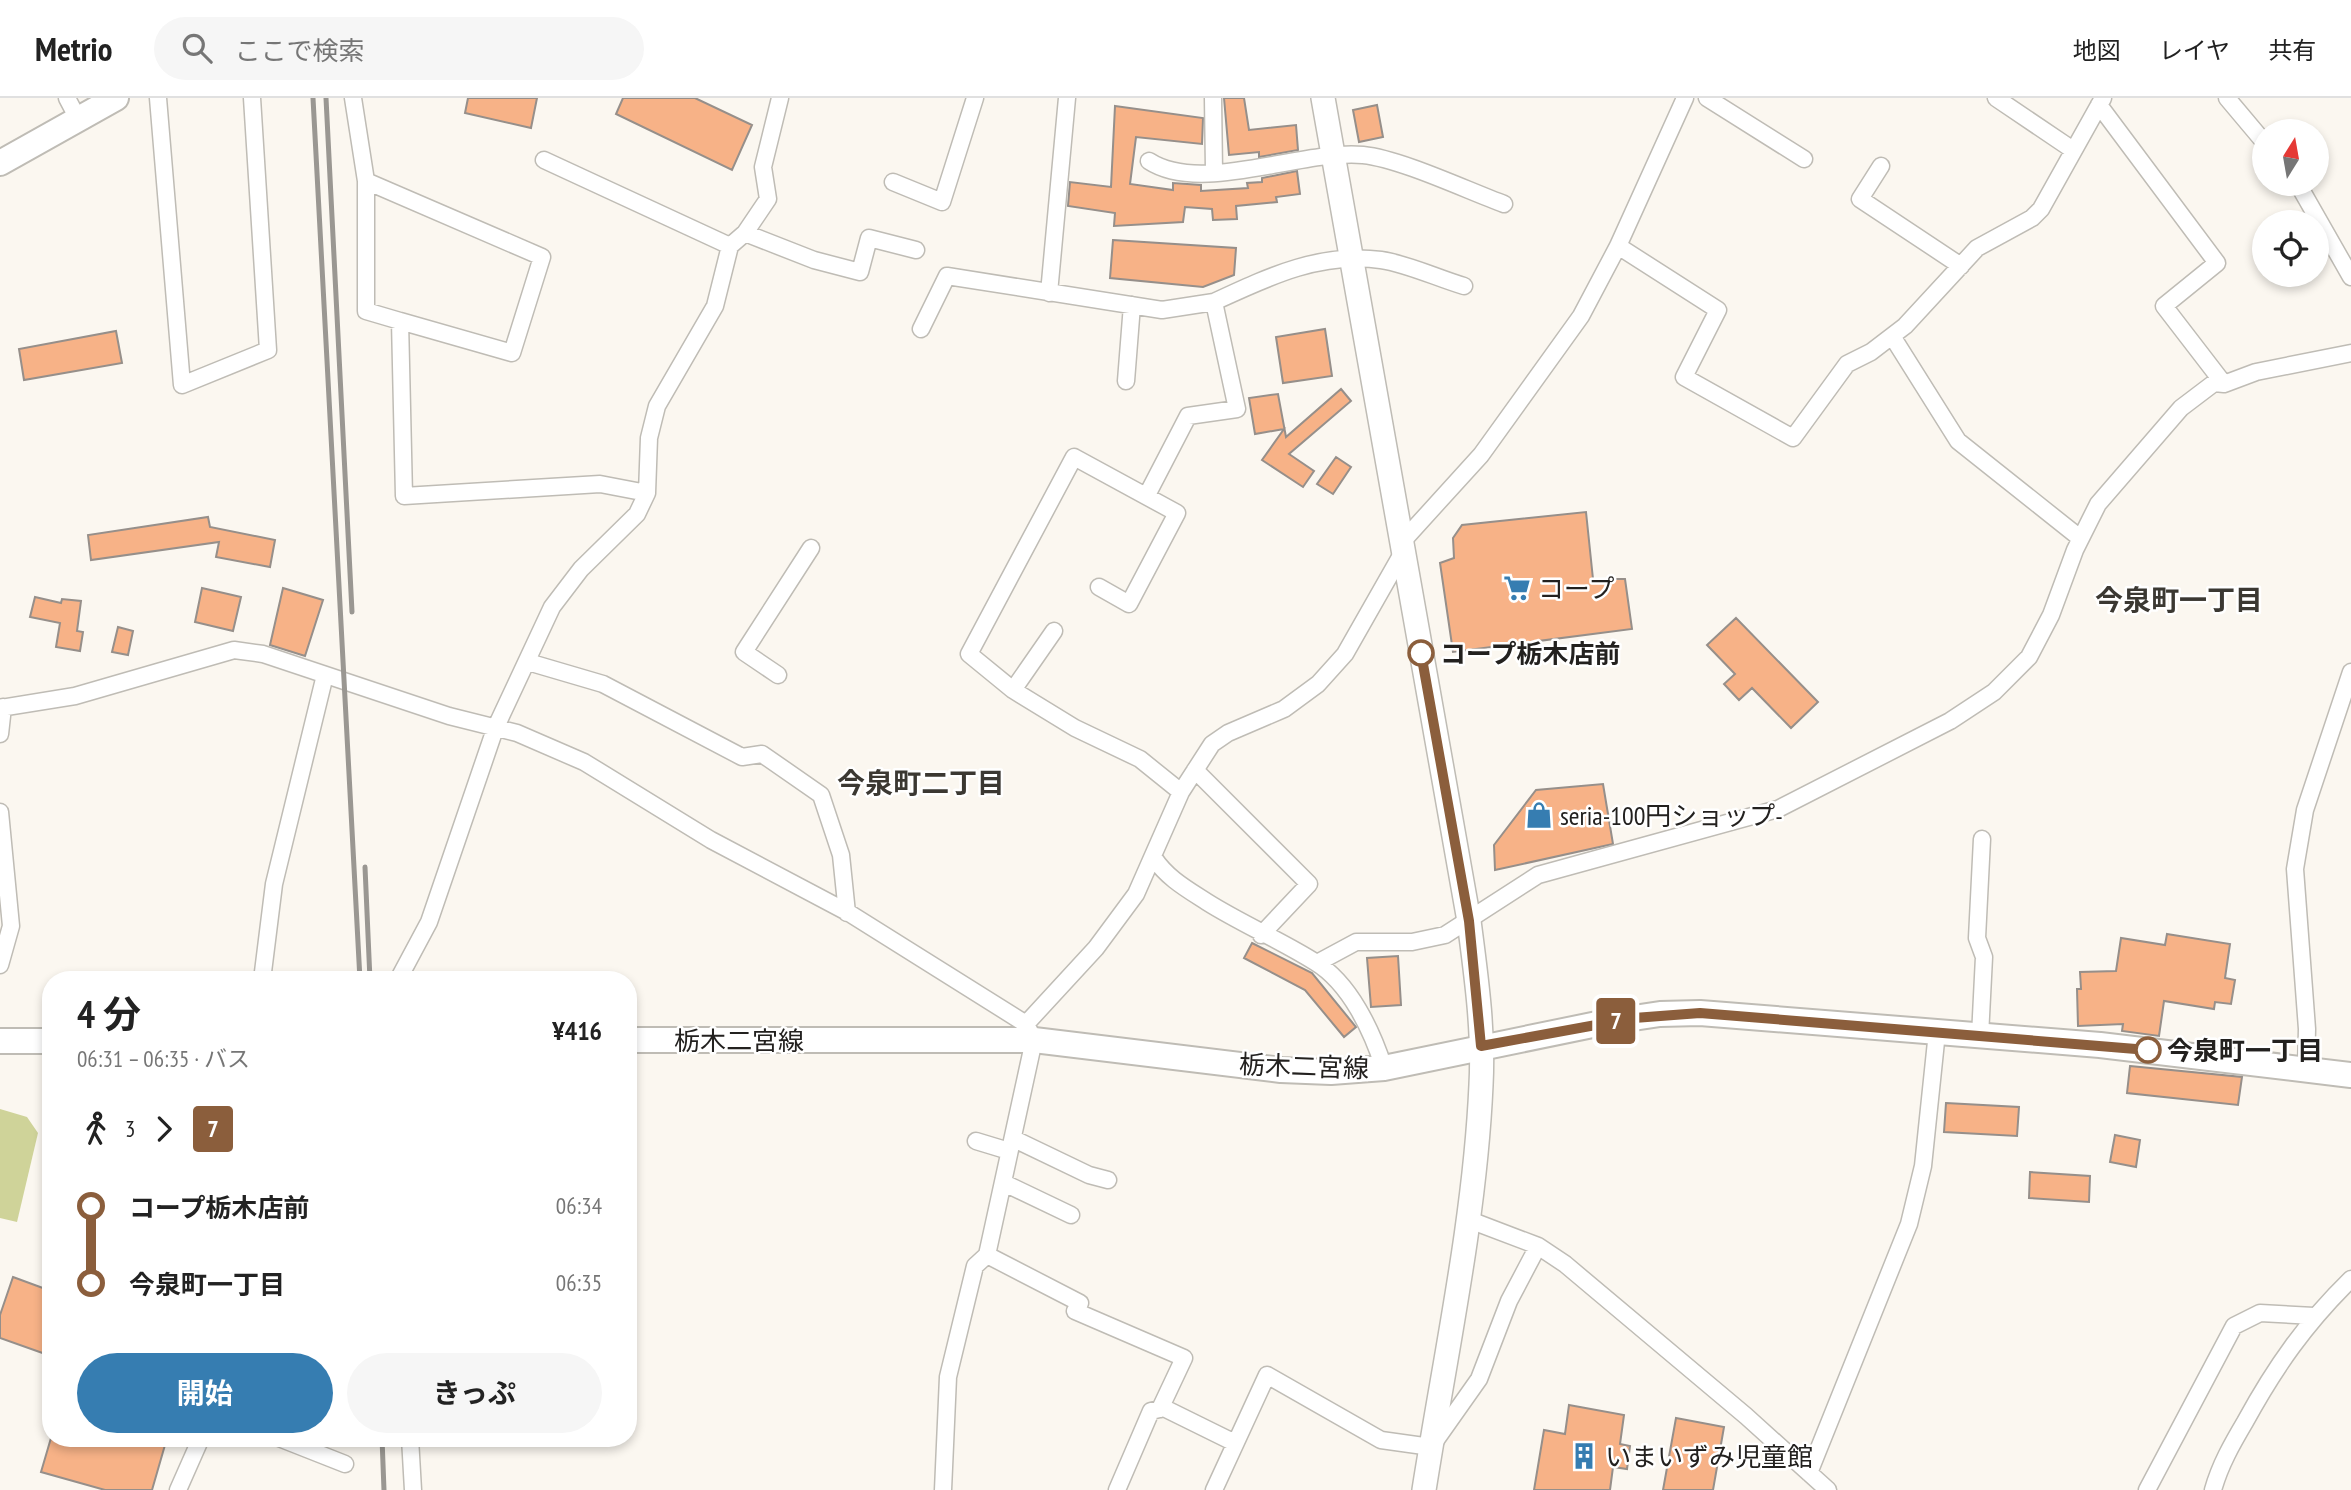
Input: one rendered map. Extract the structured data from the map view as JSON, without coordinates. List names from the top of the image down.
{
  "streets": {
    "main road": ["栃木二宮線"]
  },
  "districts": ["今泉町一丁目", "今泉町二丁目"],
  "places": {
    "supermarket": ["コープ"],
    "other": ["コープ栃木店前", "今泉町一丁目"],
    "shop": ["seria-100円ショップ-"],
    "building": ["いまいずみ児童館"]
  },
  "lines": ["bus line 7"],
  "north": "top",
  "page": {
    "header": "Metrio",
    "search": "ここで検索",
    "nav": ["地図", "レイヤ", "共有"],
    "on_map": "7",
    "heading": ["4 分", "06:31 – 06:35 · バス", "¥416"],
    "legs": ["3", "7"],
    "list": [
      {
        "name": "コープ栃木店前",
        "value": "06:34"
      },
      {
        "name": "今泉町一丁目",
        "value": "06:35"
      }
    ],
    "buttons": ["開始", "きっぷ"]
  }
}
